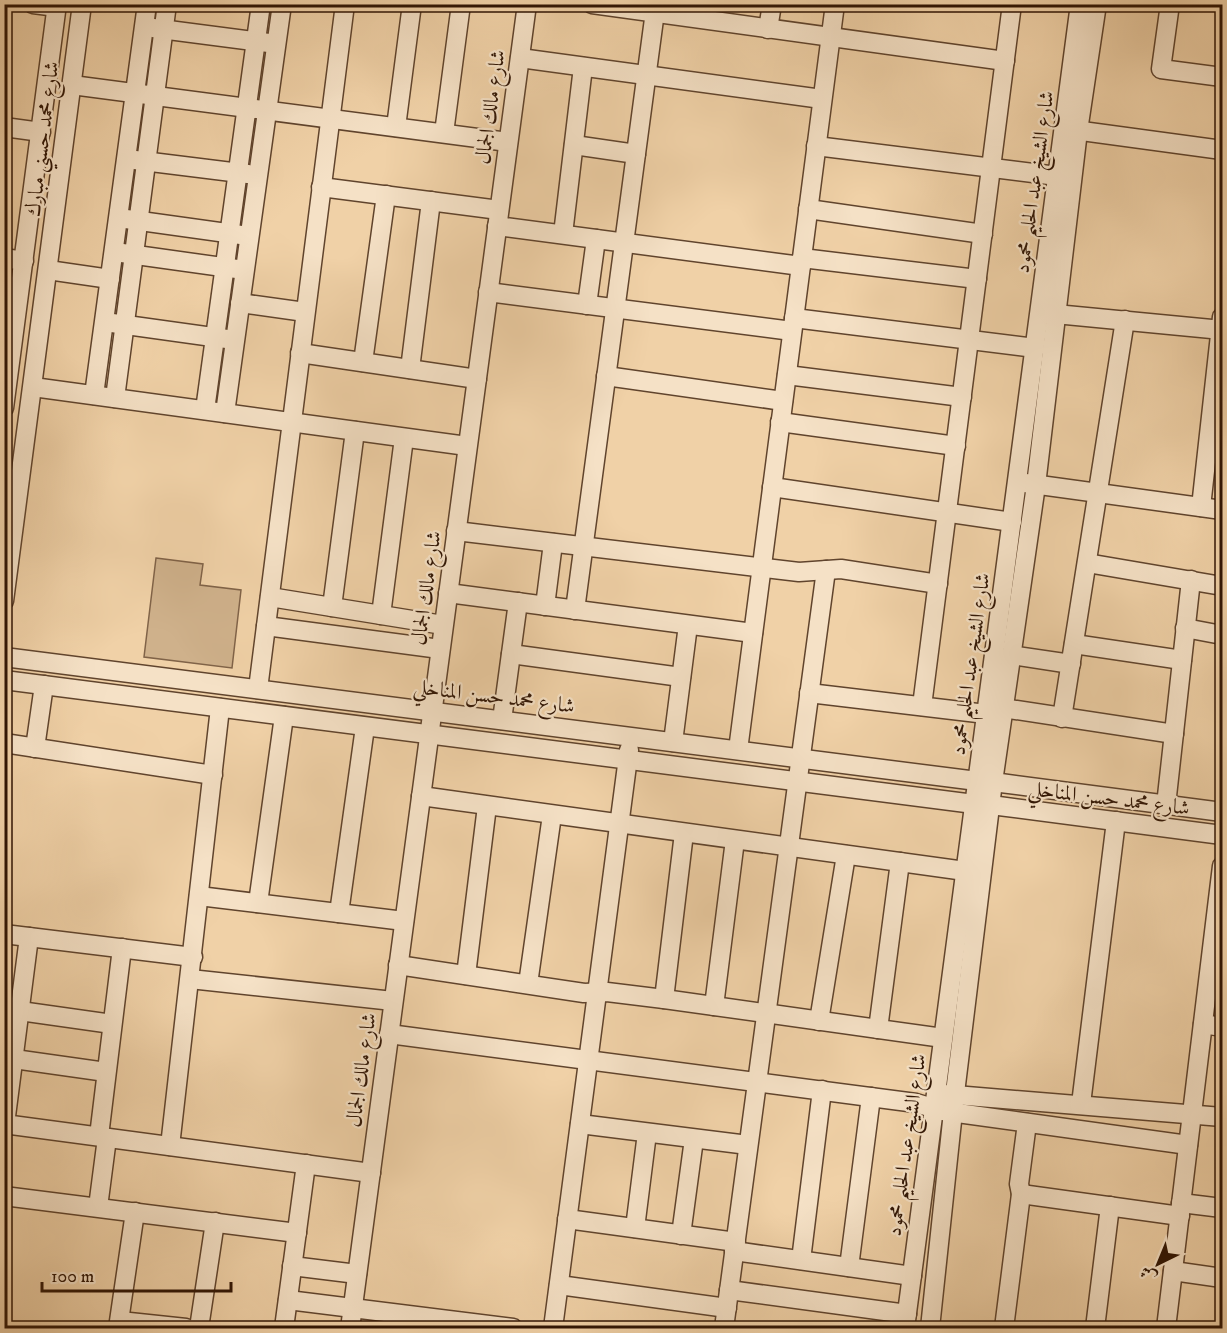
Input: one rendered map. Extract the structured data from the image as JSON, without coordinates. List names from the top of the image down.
{
  "streets": {
    "street": [
      "شارع مالك الجمال",
      "شارع محمد حسني مبارك",
      "شارع الشيخ عبد الحليم محمود",
      "شارع محمد حسن المناخلي"
    ]
  },
  "crossings": [
    ["شارع مالك الجمال", "شارع محمد حسن المناخلي"],
    ["شارع الشيخ عبد الحليم محمود", "شارع محمد حسن المناخلي"]
  ],
  "scale_bar": "100 m",
  "north": "bottom left"
}
